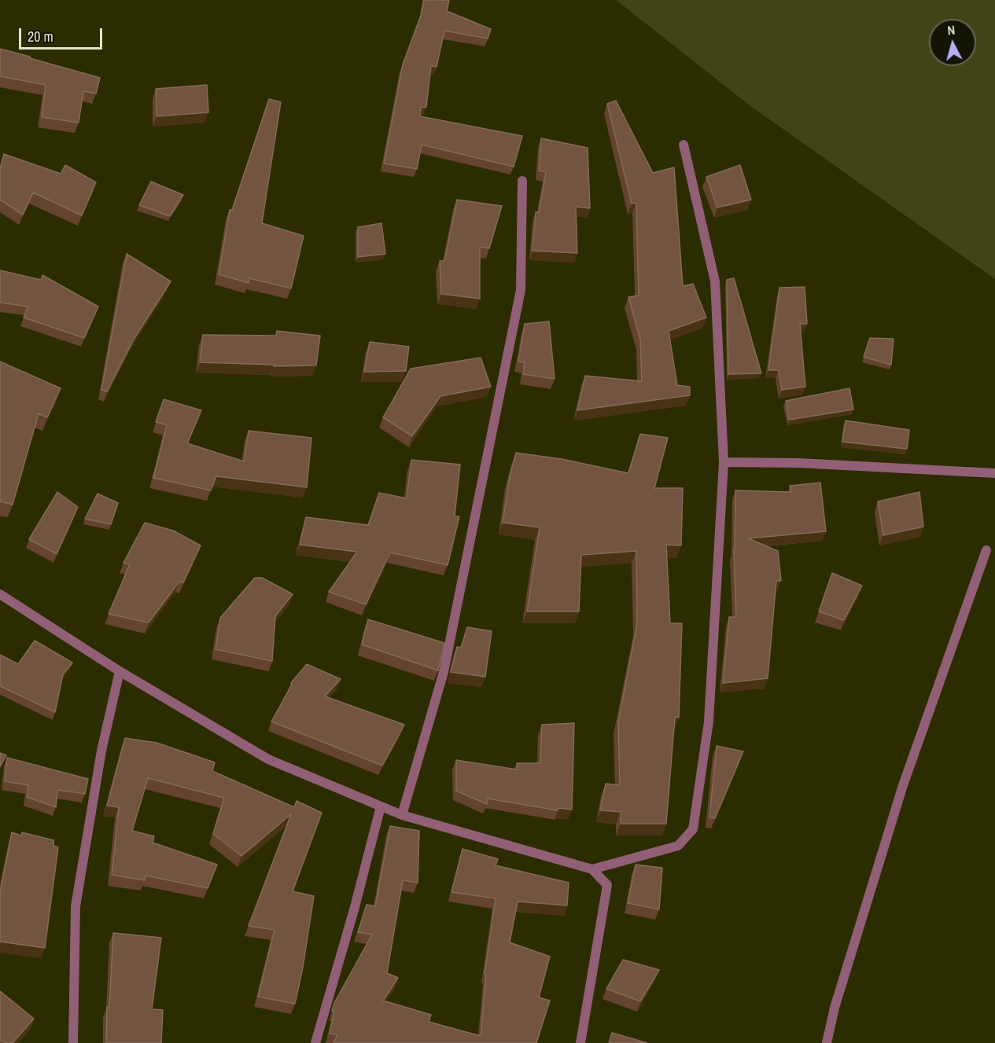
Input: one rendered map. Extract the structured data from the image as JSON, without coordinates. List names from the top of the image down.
{
  "scale_bar": "20 m",
  "north": "top"
}
